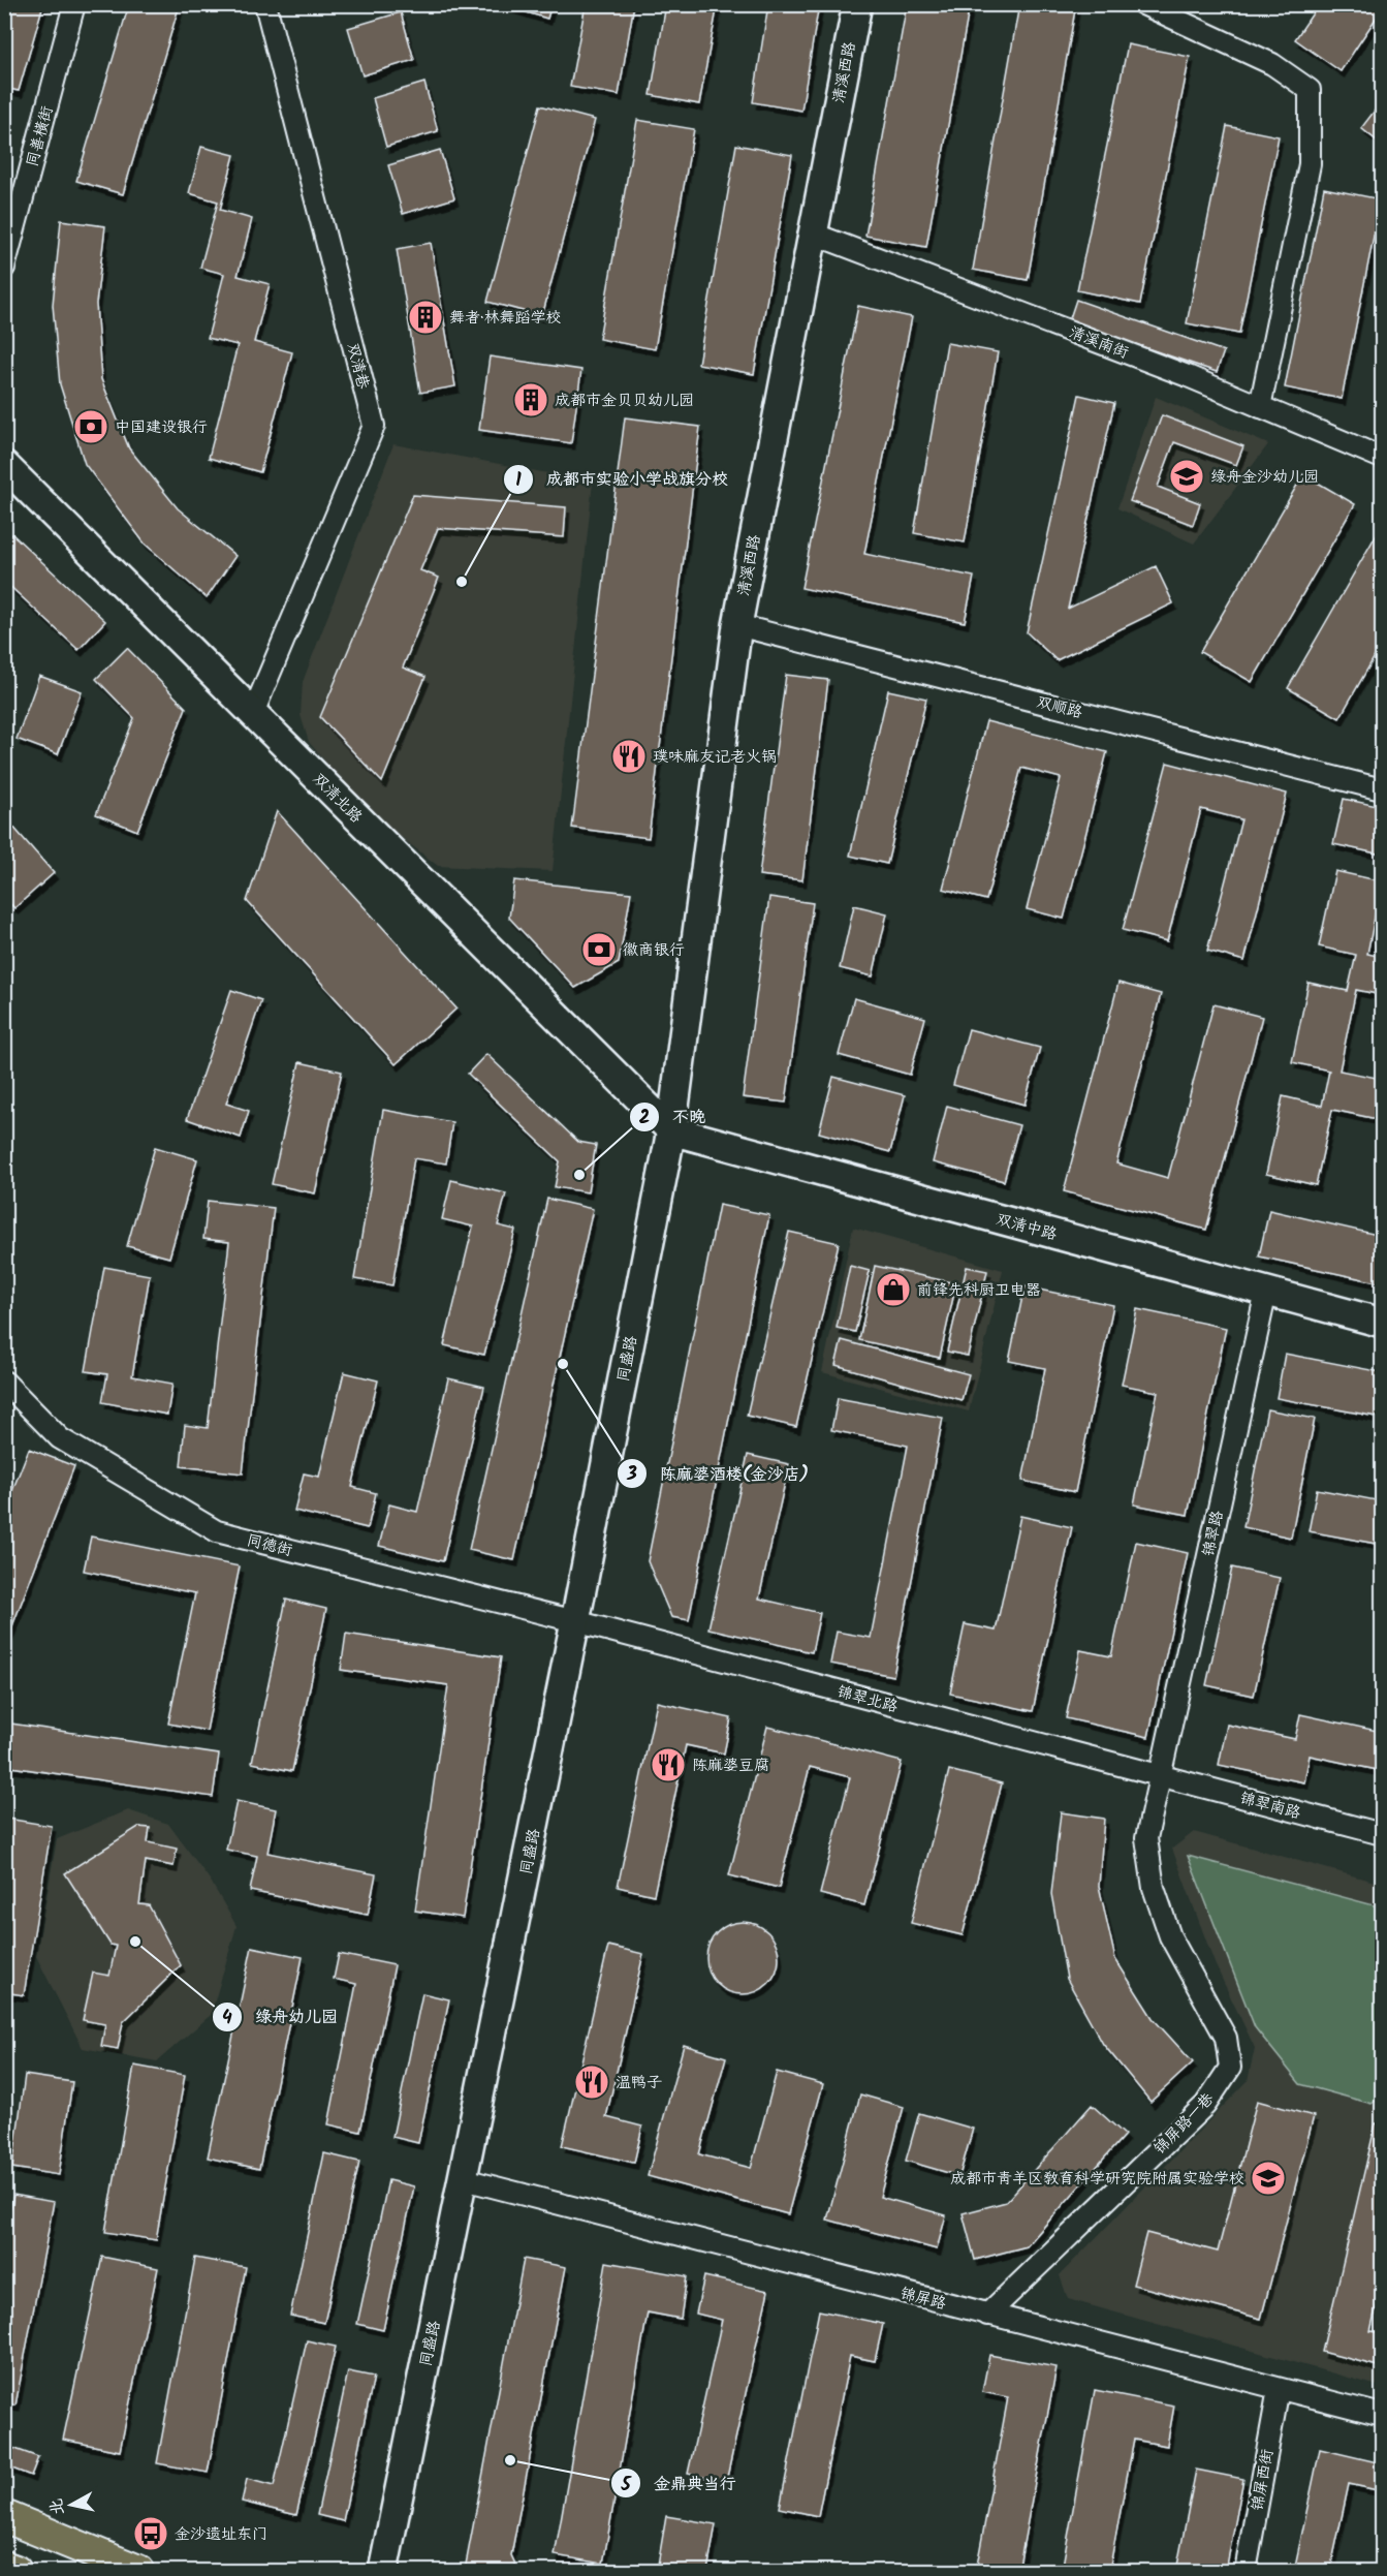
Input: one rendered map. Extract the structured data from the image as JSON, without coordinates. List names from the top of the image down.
{
  "streets": {
    "street": [
      "清溪西路",
      "同善横街",
      "清溪南街",
      "双清巷",
      "双顺路",
      "双清北路",
      "双清中路",
      "同盛路",
      "锦翠路",
      "同德街",
      "锦翠北路",
      "锦翠南路",
      "锦屏路一巷",
      "锦屏路",
      "锦屏西街"
    ]
  },
  "crossings": [
    ["清溪西路", "清溪南街"],
    ["清溪西路", "双顺路"],
    ["清溪西路", "双清北路"],
    ["清溪西路", "双清中路"],
    ["清溪西路", "同盛路"],
    ["双清巷", "双清北路"],
    ["双清北路", "双清中路"],
    ["双清北路", "同盛路"],
    ["双清中路", "同盛路"],
    ["双清中路", "锦翠路"],
    ["同盛路", "同德街"],
    ["同盛路", "锦翠北路"],
    ["同盛路", "锦屏路"],
    ["锦翠路", "锦翠北路"],
    ["锦翠路", "锦翠南路"],
    ["锦翠路", "锦屏路一巷"],
    ["同德街", "锦翠北路"],
    ["锦翠北路", "锦翠南路"],
    ["锦翠北路", "锦屏路一巷"],
    ["锦翠南路", "锦屏路一巷"],
    ["锦屏路一巷", "锦屏路"],
    ["锦屏路", "锦屏西街"]
  ],
  "places": {
    "building": ["舞者·林舞蹈学校", "成都市金贝贝幼儿园"],
    "bank": ["中国建设银行", "徽商银行"],
    "school or university": ["绿舟金沙幼儿园", "成都市青羊区教育科学研究院附属实验学校"],
    "other": [
      "成都市实验小学战旗分校",
      "不晚",
      "陈麻婆酒楼(金沙店)",
      "绿舟幼儿园",
      "金鼎典当行"
    ],
    "restaurant": ["璞味麻友记老火锅", "陈麻婆豆腐", "温鸭子"],
    "shop": ["前锋先科厨卫电器"],
    "bus stop": ["金沙遗址东门"]
  },
  "north": "left"
}
